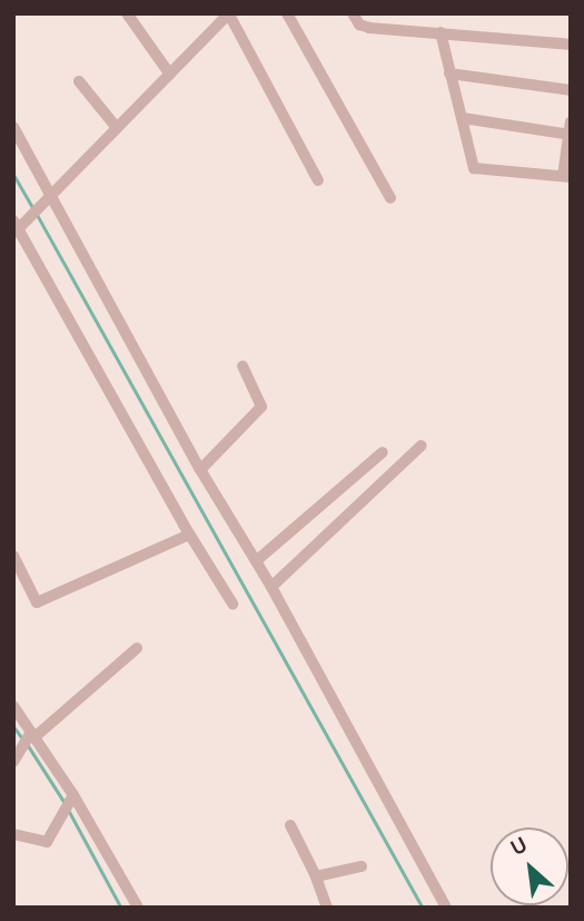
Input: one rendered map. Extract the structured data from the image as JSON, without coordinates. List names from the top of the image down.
{
  "north": "top left"
}
